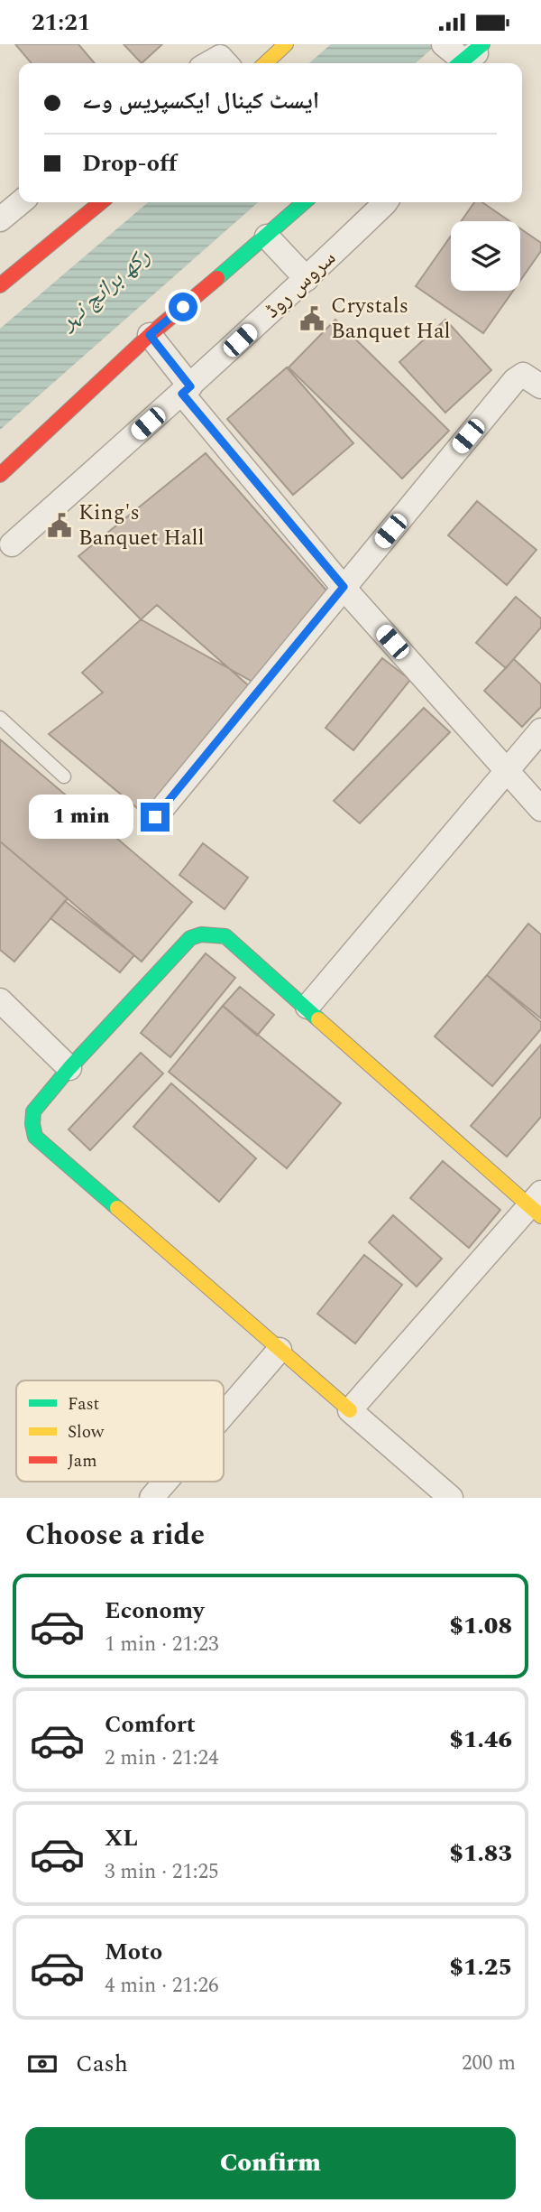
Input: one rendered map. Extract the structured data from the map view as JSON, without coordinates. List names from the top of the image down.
{
  "streets": {
    "street": ["سروس روڈ"]
  },
  "water": ["رکھ برانچ نہر"],
  "places": {
    "public building": ["Crystals Banquet Hal", "King's Banquet Hall"]
  },
  "legend": ["Fast", "Slow", "Jam"],
  "page": {
    "status": "21:21",
    "banner": ["ایسٹ کینال ایکسپریس وے", "Drop-off"],
    "bubble": "1 min",
    "heading": "Choose a ride",
    "list": [
      {
        "name": "Economy",
        "note": "1 min · 21:23",
        "value": "$1.08"
      },
      {
        "name": "Comfort",
        "note": "2 min · 21:24",
        "value": "$1.46"
      },
      {
        "name": "XL",
        "note": "3 min · 21:25",
        "value": "$1.83"
      },
      {
        "name": "Moto",
        "note": "4 min · 21:26",
        "value": "$1.25"
      }
    ],
    "pay": ["Cash", "200 m"],
    "buttons": "Confirm"
  }
}
